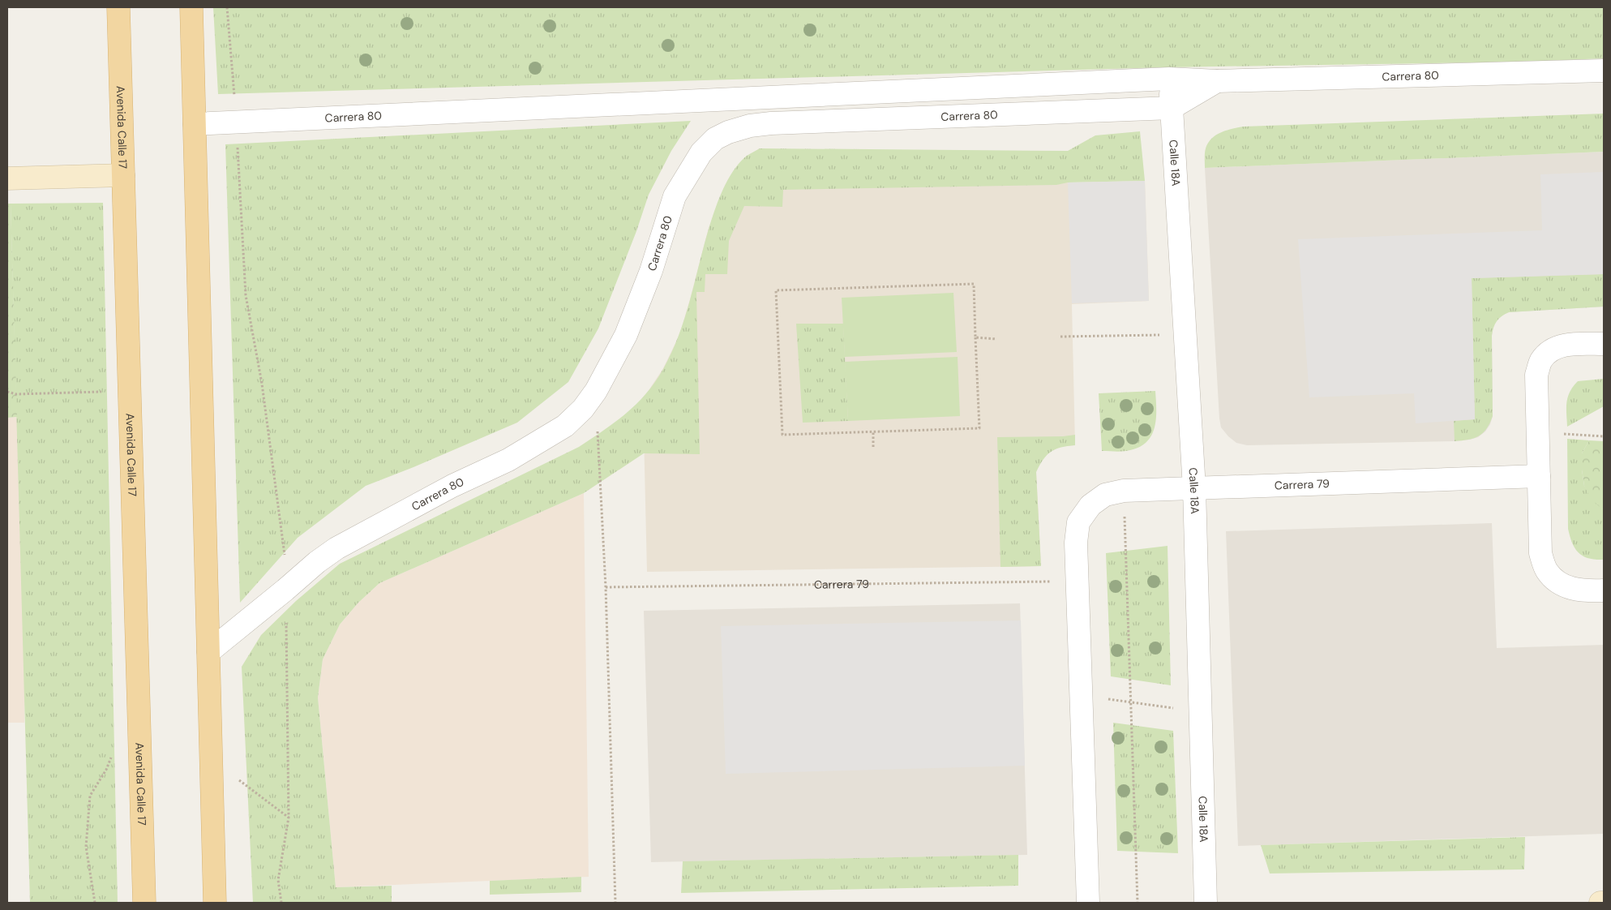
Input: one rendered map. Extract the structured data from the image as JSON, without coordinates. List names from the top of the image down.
{
  "streets": {
    "main road": ["Avenida Calle 17"],
    "street": ["Carrera 80", "Calle 18A", "Carrera 79"]
  },
  "crossings": [
    ["Carrera 80", "Calle 18A"],
    ["Calle 18A", "Carrera 79"]
  ]
}
